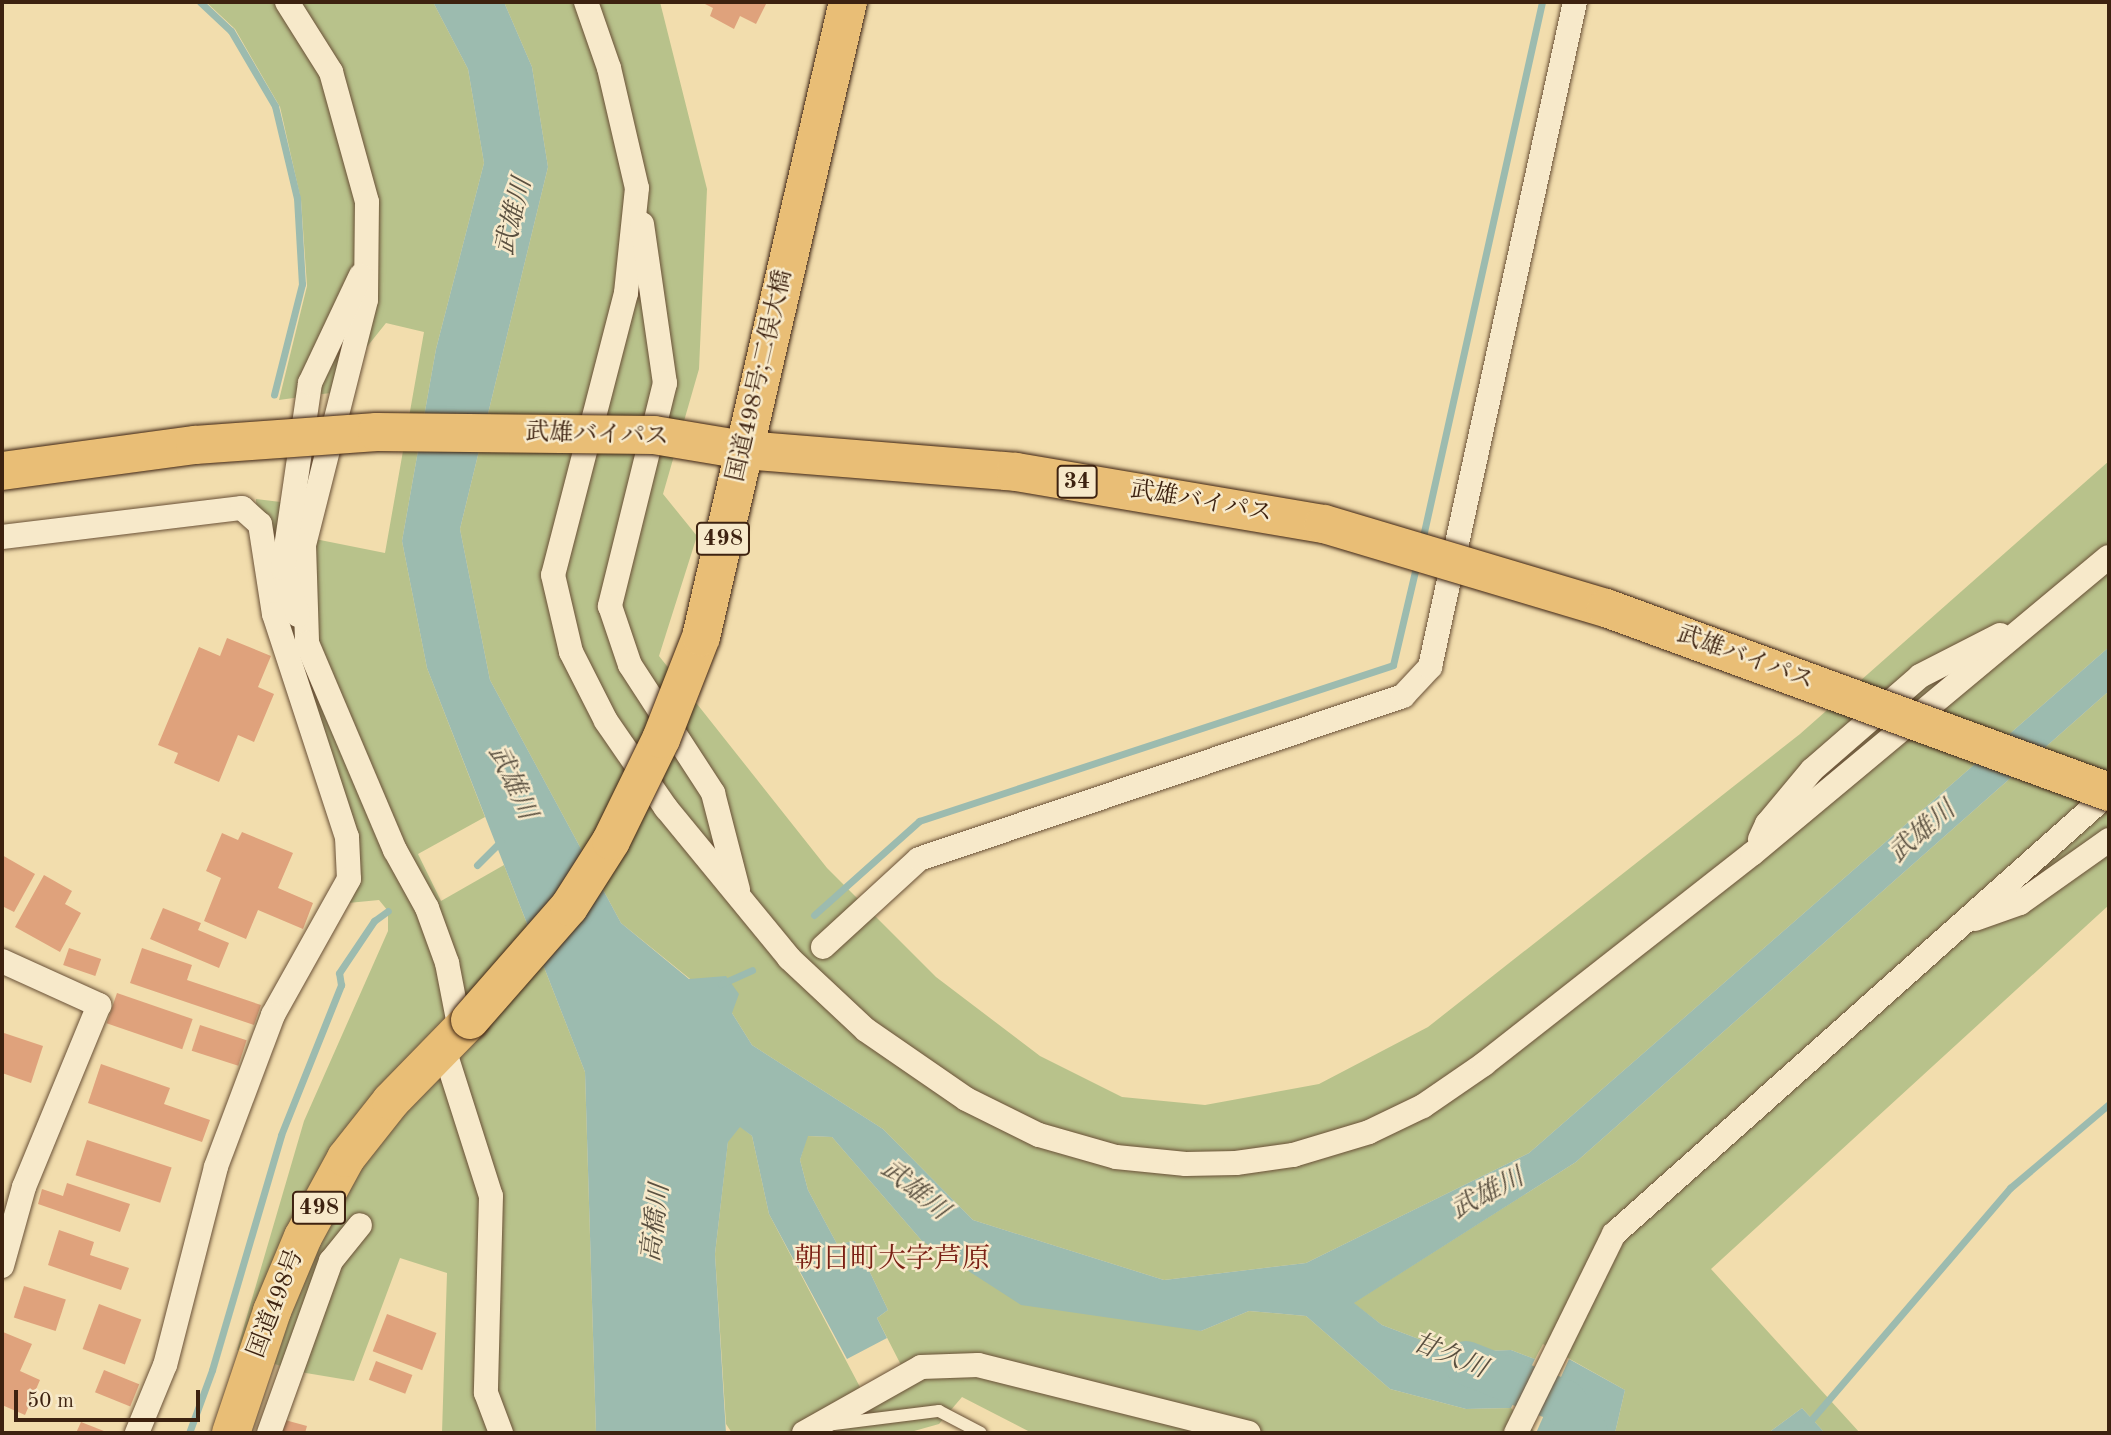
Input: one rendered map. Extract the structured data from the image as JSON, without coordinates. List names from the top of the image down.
{
  "streets": {
    "highway": [
      "国道498号;二俣大橋",
      "武雄バイパス",
      "34",
      "498",
      "国道498号"
    ]
  },
  "crossings": [
    ["国道498号;二俣大橋", "武雄バイパス"],
    ["国道498号;二俣大橋", "国道498号"]
  ],
  "districts": ["朝日町大字芦原"],
  "water": ["武雄川", "高橋川", "甘久川"],
  "scale_bar": "50 m"
}
